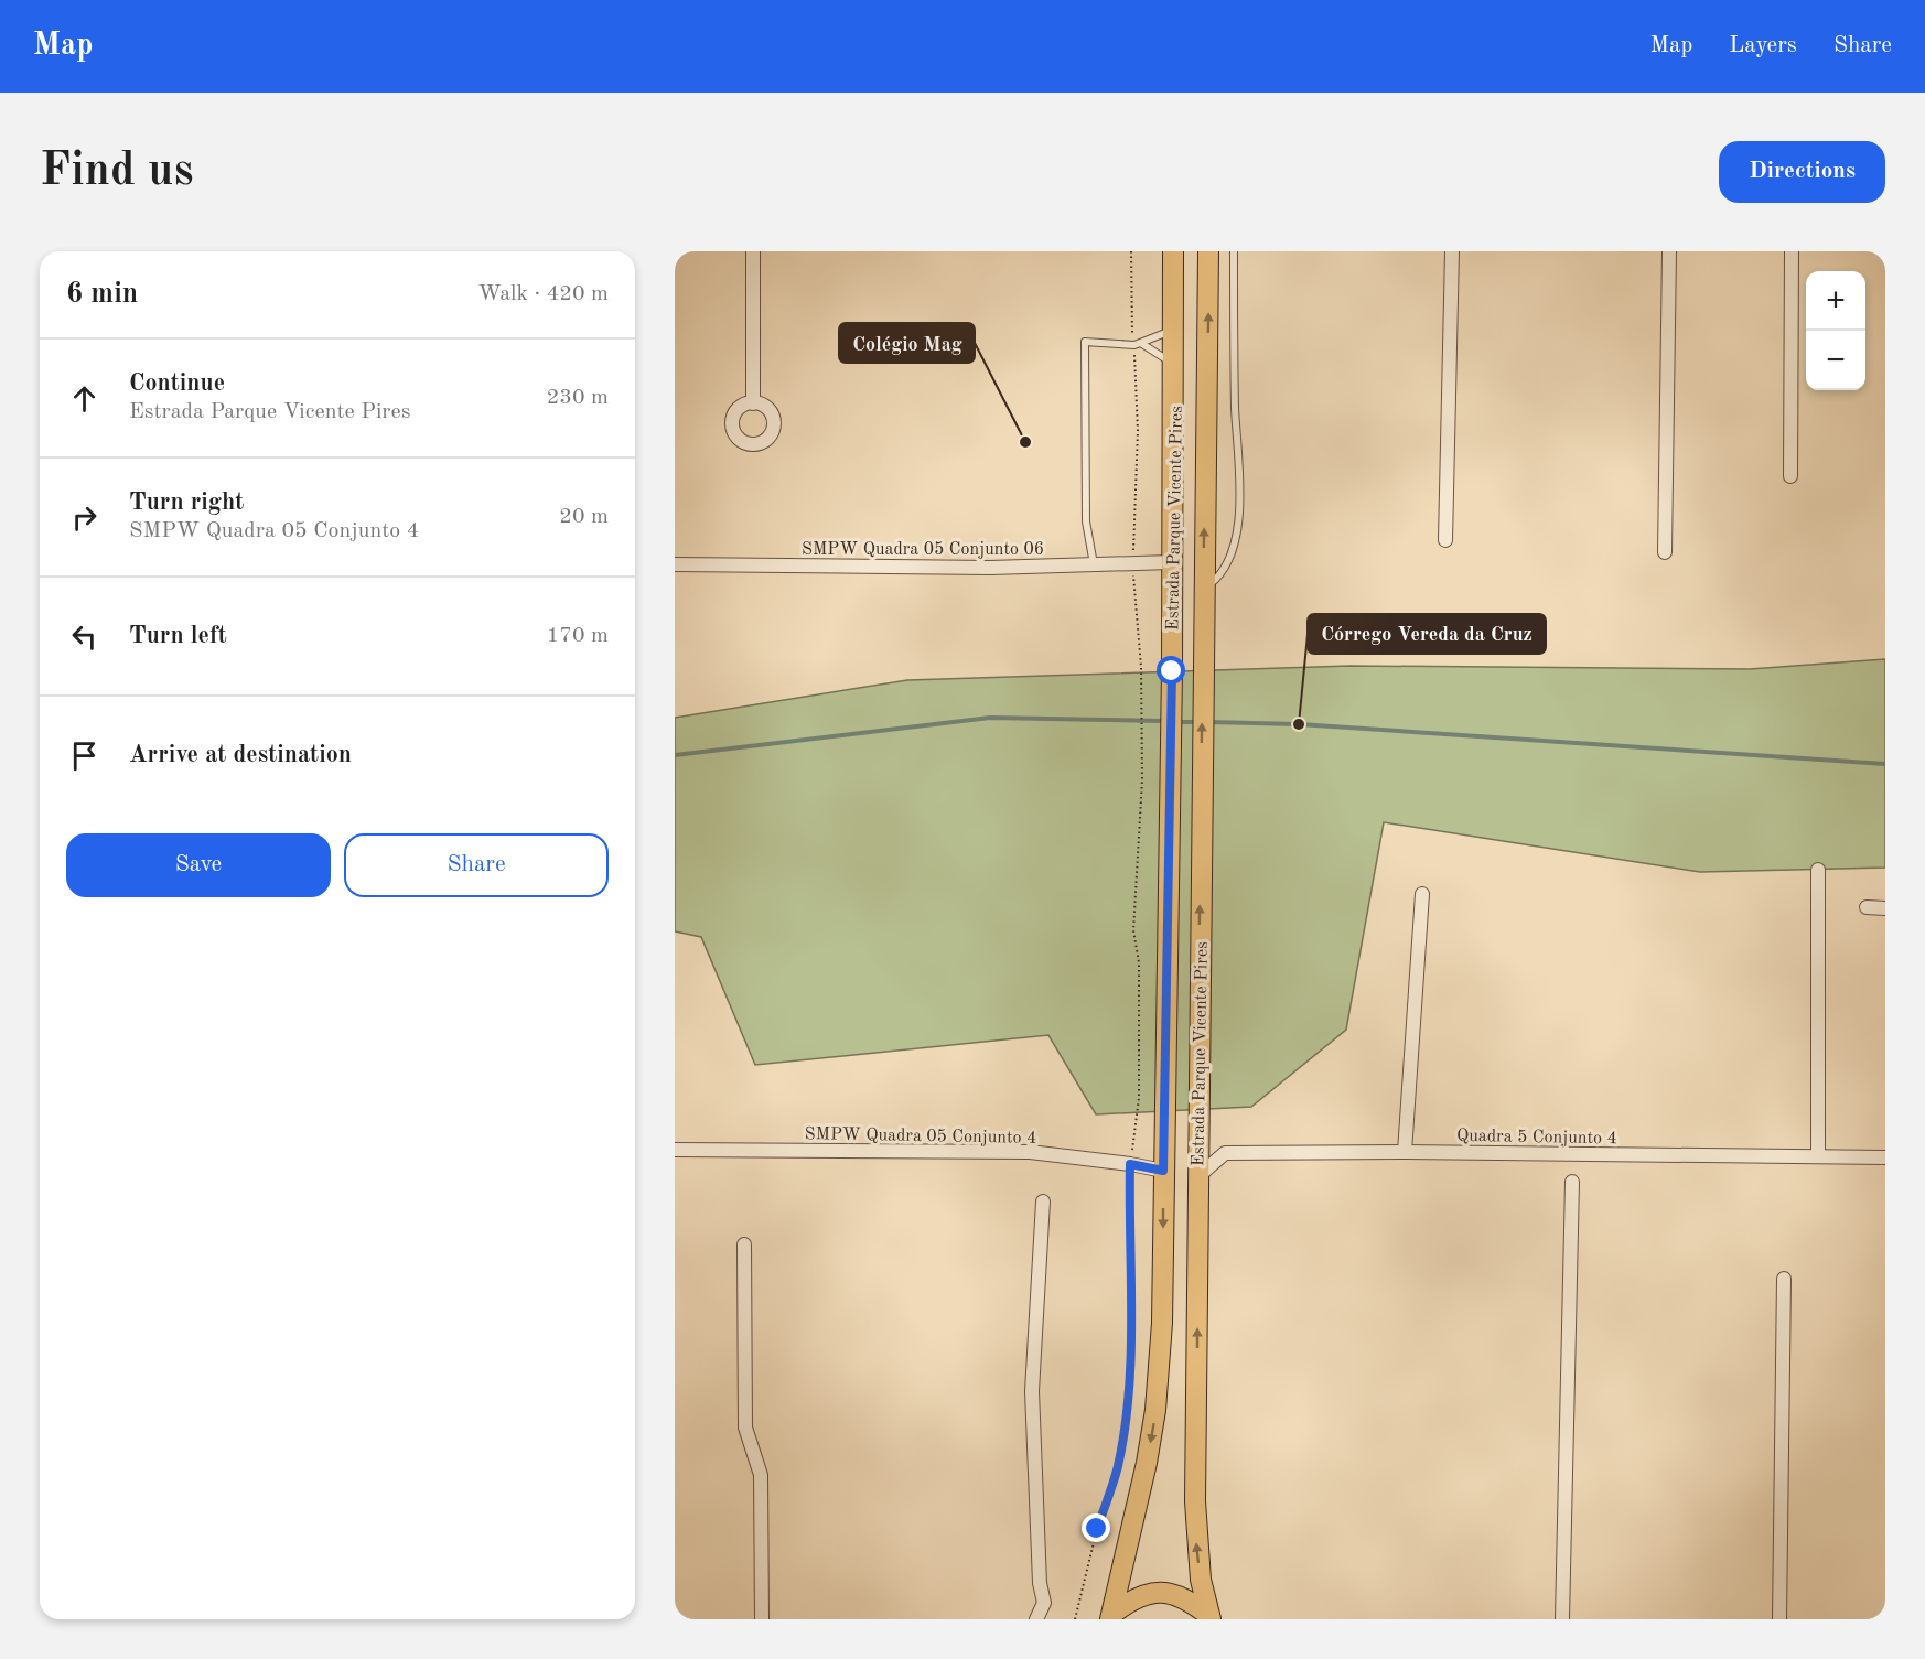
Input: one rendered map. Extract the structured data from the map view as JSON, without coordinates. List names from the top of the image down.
{
  "streets": {
    "main road": ["Estrada Parque Vicente Pires"],
    "street": ["SMPW Quadra 05 Conjunto 06", "SMPW Quadra 05 Conjunto 4", "Quadra 5 Conjunto 4"]
  },
  "crossings": [
    ["Estrada Parque Vicente Pires", "SMPW Quadra 05 Conjunto 06"],
    ["Estrada Parque Vicente Pires", "SMPW Quadra 05 Conjunto 4"],
    ["Estrada Parque Vicente Pires", "Quadra 5 Conjunto 4"]
  ],
  "places": ["Colégio Mag", "Córrego Vereda da Cruz"],
  "page": {
    "header": "Map",
    "nav": ["Map", "Layers", "Share"],
    "buttons": [
      "Directions",
      ["Save", "Share"]
    ],
    "title": "Find us",
    "heading": ["6 min", "Walk · 420 m"],
    "map_buttons": ["+", "−"],
    "list": [
      ["Continue", "Estrada Parque Vicente Pires", "230 m"],
      ["Turn right", "SMPW Quadra 05 Conjunto 4", "20 m"],
      ["Turn left", "170 m"],
      "Arrive at destination"
    ]
  }
}
